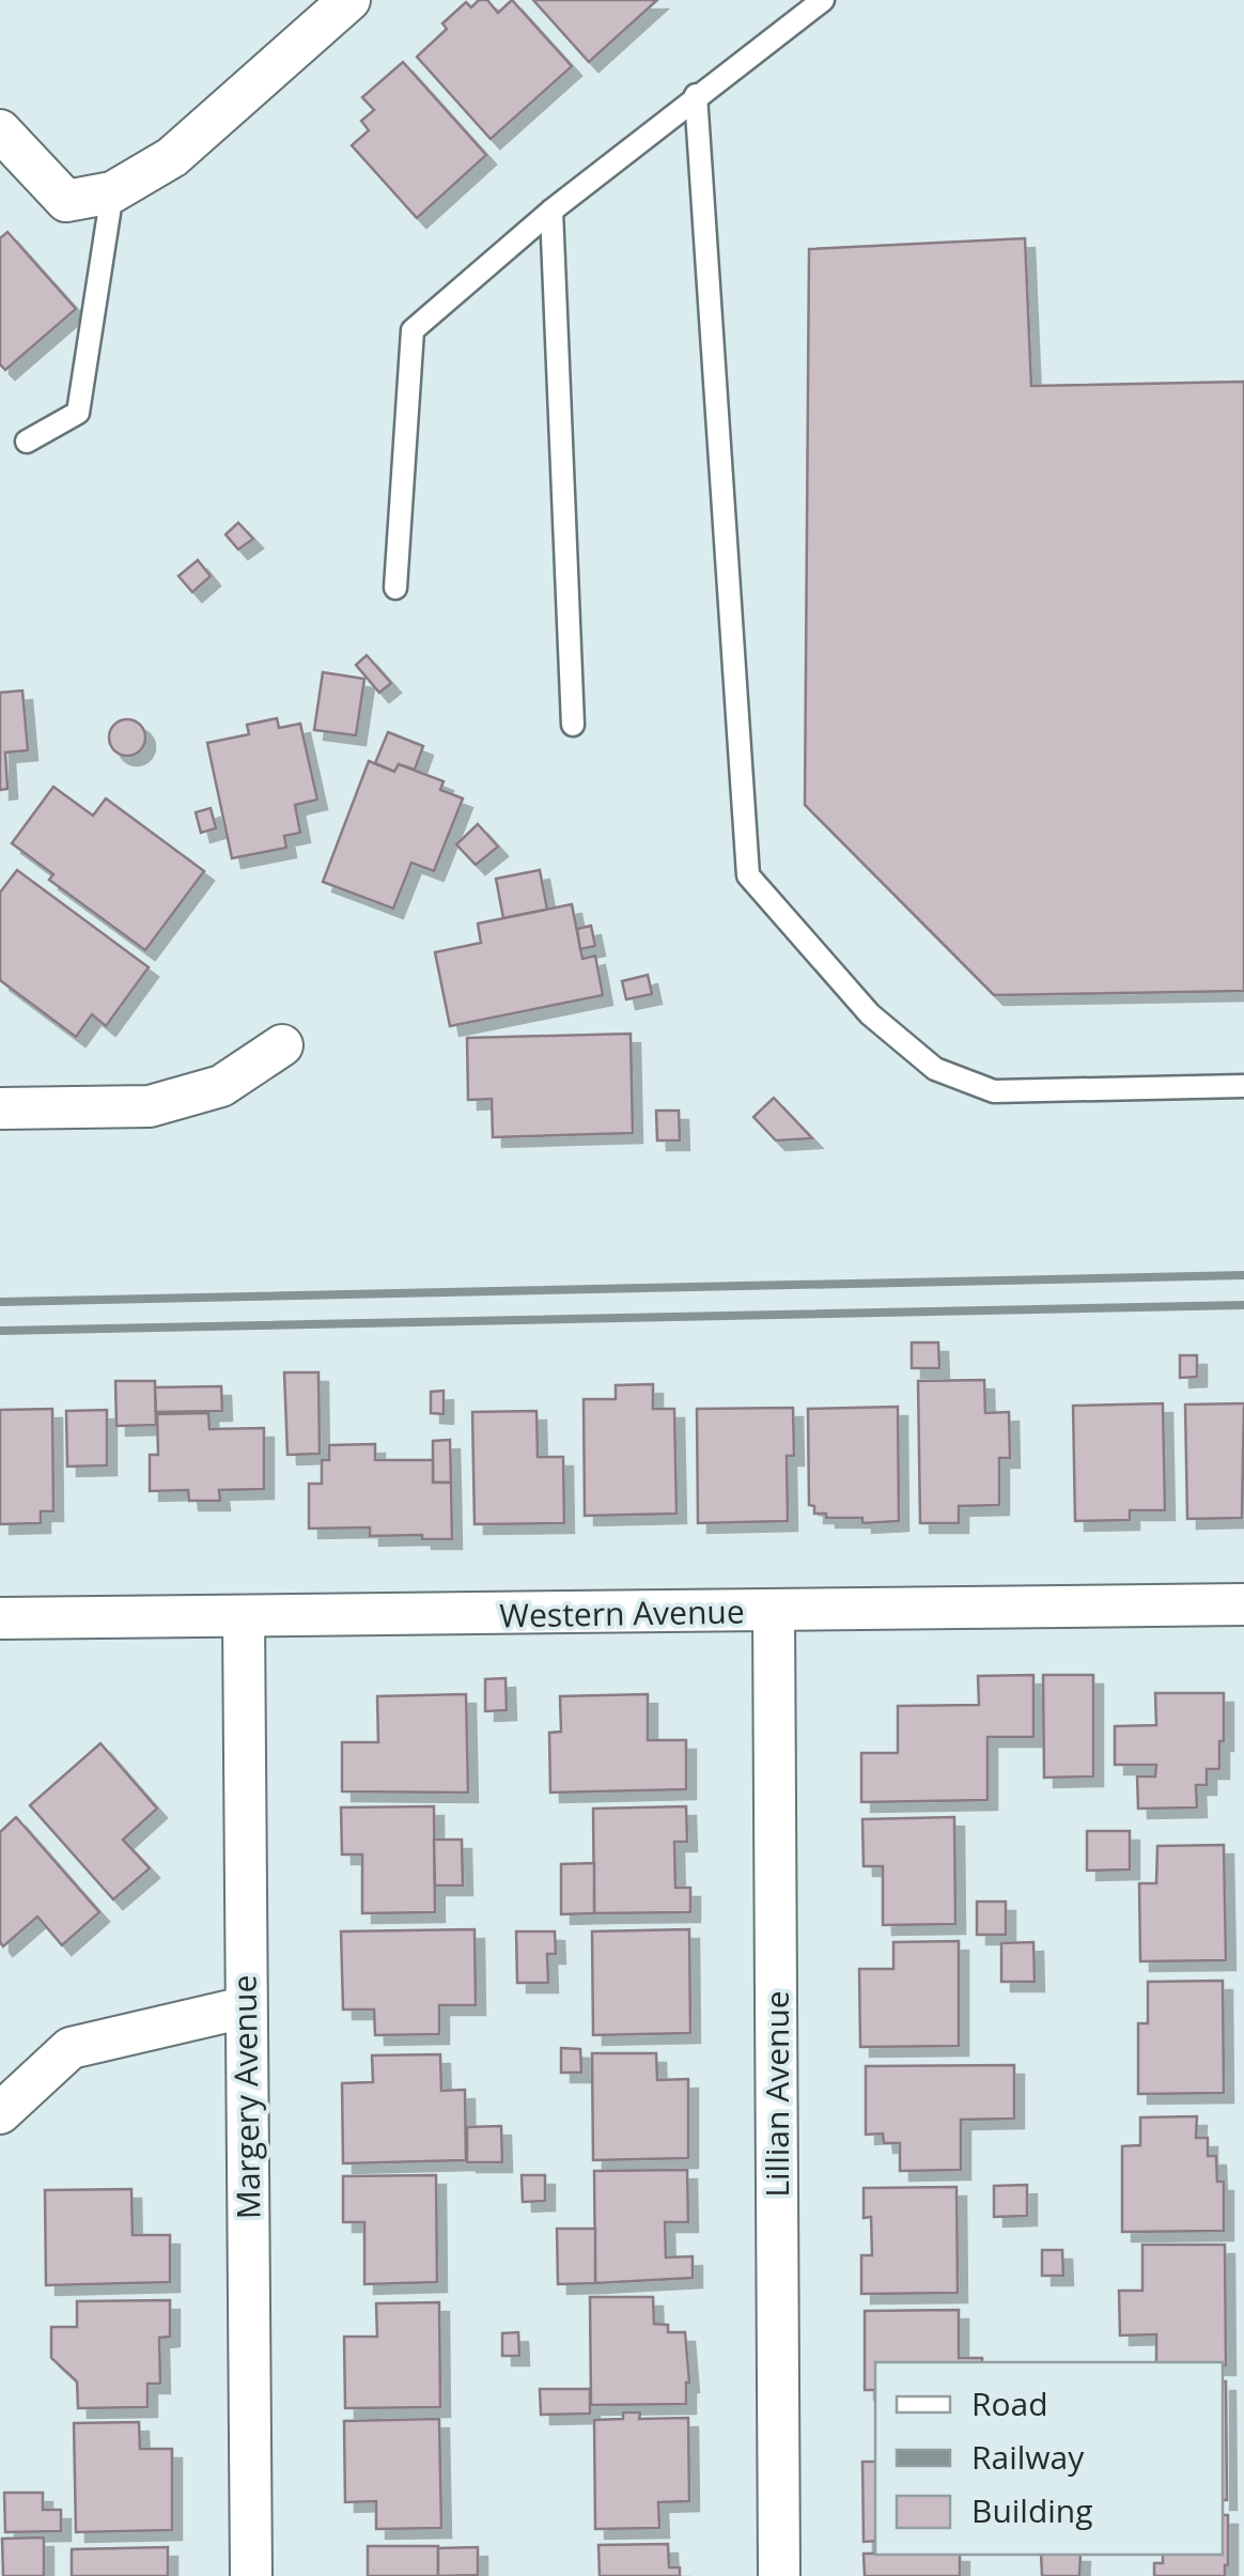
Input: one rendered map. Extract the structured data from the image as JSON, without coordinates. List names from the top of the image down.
{
  "streets": {
    "street": ["Western Avenue", "Lillian Avenue", "Margery Avenue"]
  },
  "crossings": [
    ["Western Avenue", "Lillian Avenue"],
    ["Western Avenue", "Margery Avenue"]
  ],
  "legend": ["Road", "Railway", "Building"]
}
